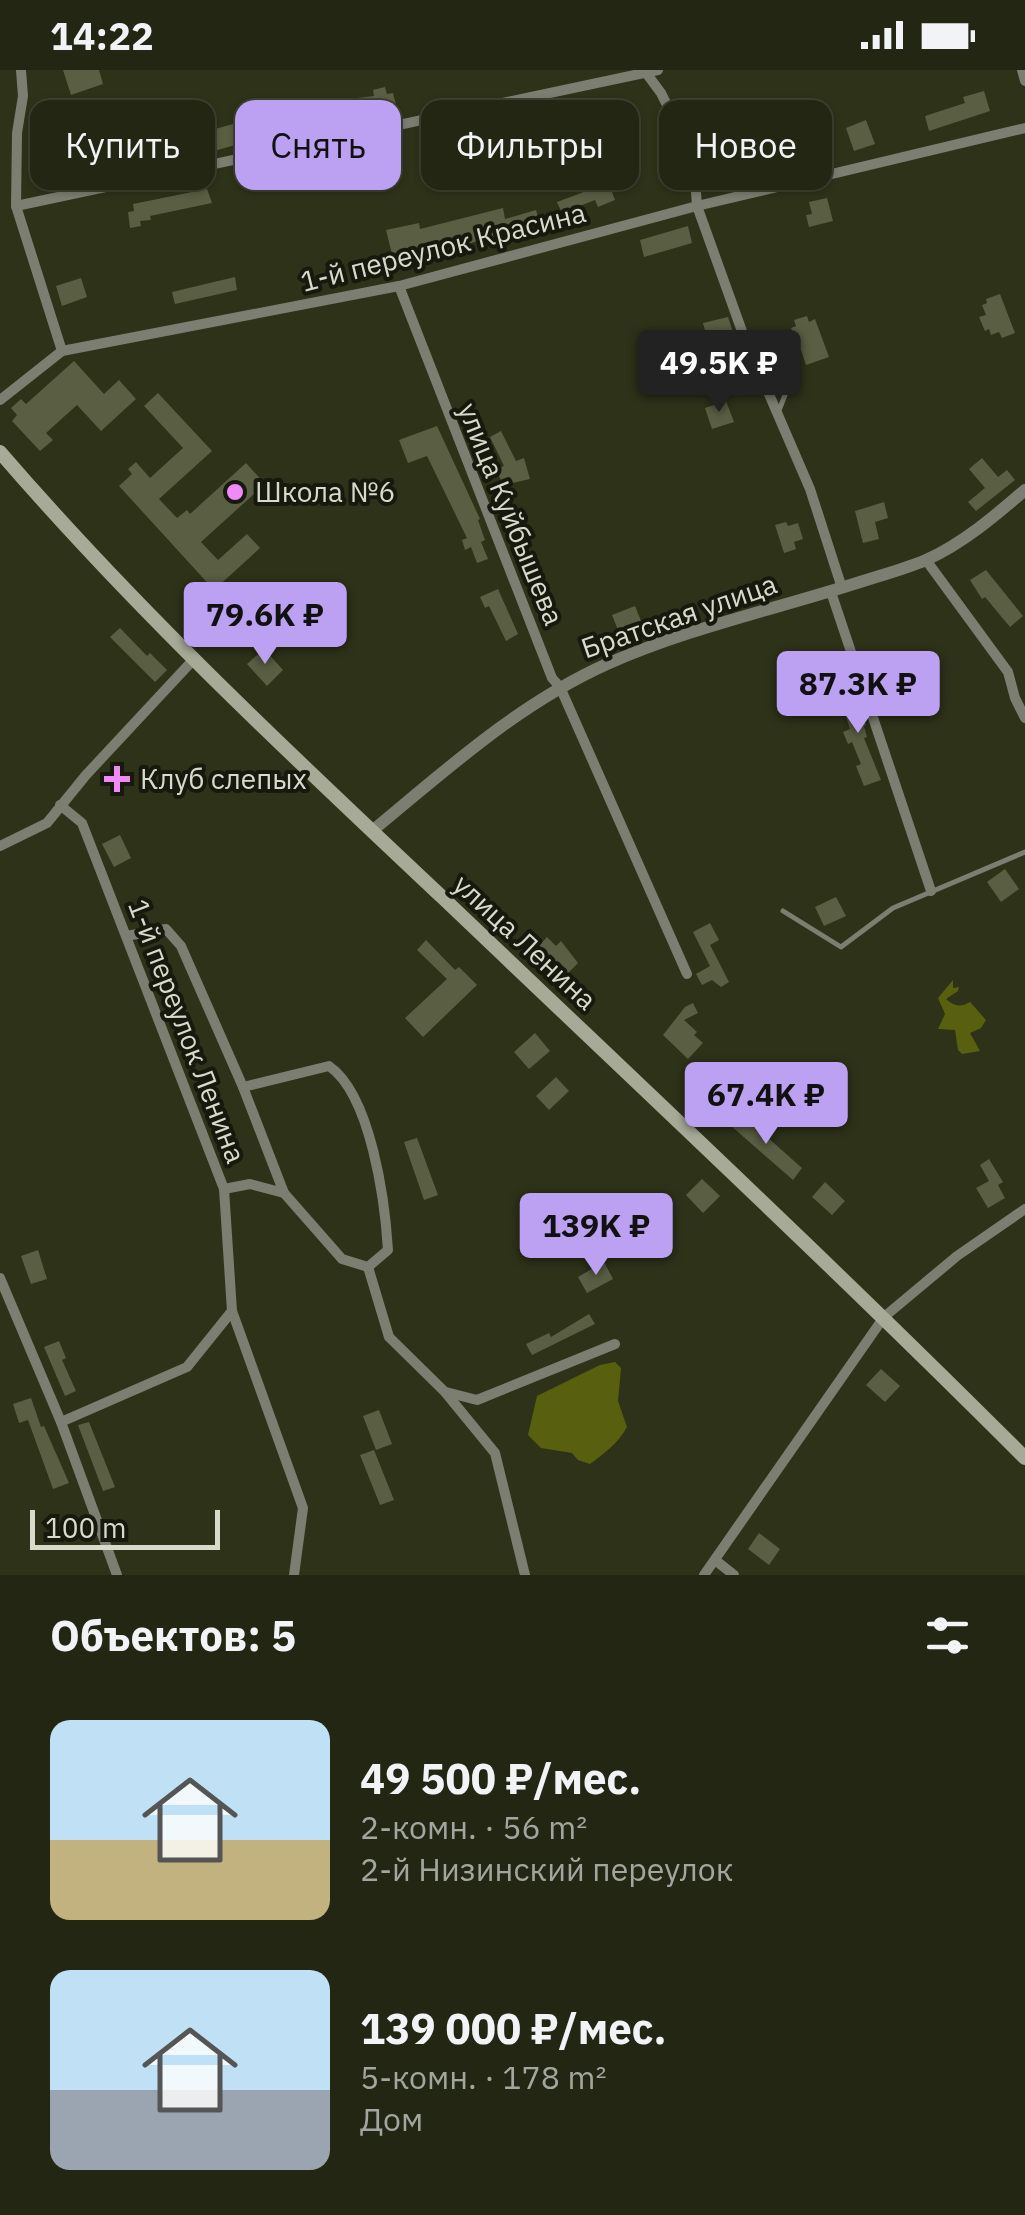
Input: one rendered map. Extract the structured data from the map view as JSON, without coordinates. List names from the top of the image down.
{
  "streets": {
    "main road": ["улица Ленина"],
    "street": [
      "1-й переулок Красина",
      "улица Куйбышева",
      "Братская улица",
      "1-й переулок Ленина"
    ]
  },
  "crossings": [
    ["1-й переулок Красина", "улица Куйбышева"],
    ["улица Куйбышева", "Братская улица"],
    ["Братская улица", "улица Ленина"]
  ],
  "places": {
    "other": ["Школа №6"],
    "health": ["Клуб слепых"]
  },
  "scale_bar": "100 m",
  "page": {
    "status": "14:22",
    "chip": [
      "Купить",
      "Снять",
      "Фильтры",
      "Новое"
    ],
    "price": [
      "49.5K ₽",
      "79.6K ₽",
      "87.3K ₽",
      "67.4K ₽",
      "139K ₽"
    ],
    "scale": "100 m",
    "heading": "Объектов: 5",
    "list": [
      {
        "name": "49 500 ₽/мес.",
        "note": "2-комн. · 56 m² · 2-й Низинский переулок"
      },
      {
        "name": "139 000 ₽/мес.",
        "note": "5-комн. · 178 m² · Дом"
      }
    ]
  }
}
